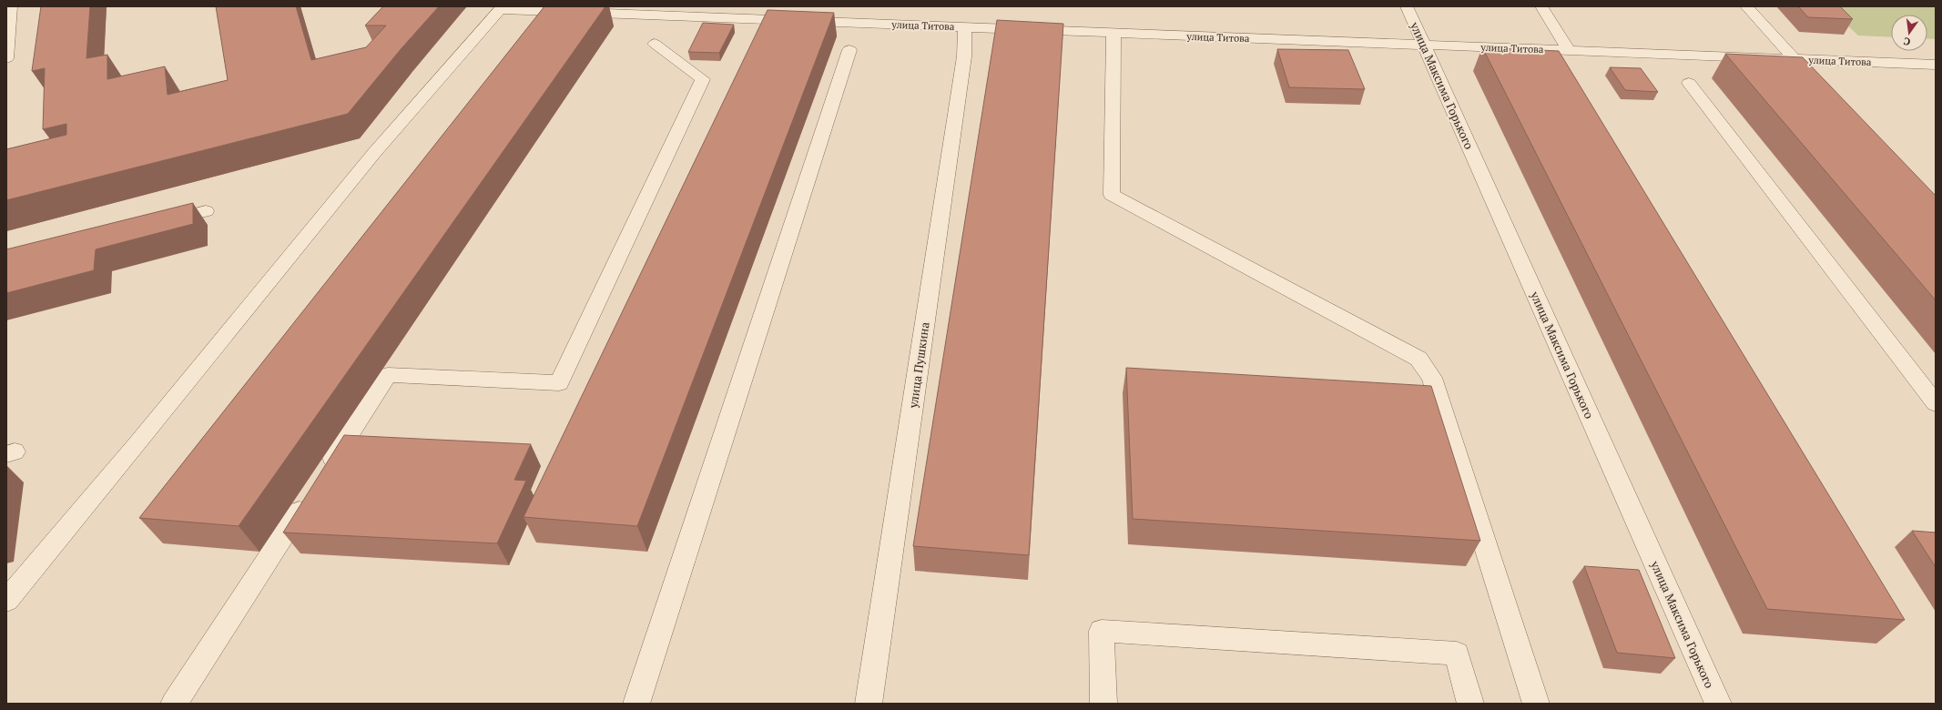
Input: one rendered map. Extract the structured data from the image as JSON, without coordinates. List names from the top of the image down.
{
  "streets": {
    "street": ["улица Титова", "улица Максима Горького", "улица Пушкина"]
  },
  "crossings": [
    ["улица Титова", "улица Максима Горького"],
    ["улица Титова", "улица Пушкина"]
  ],
  "north": "bottom"
}
